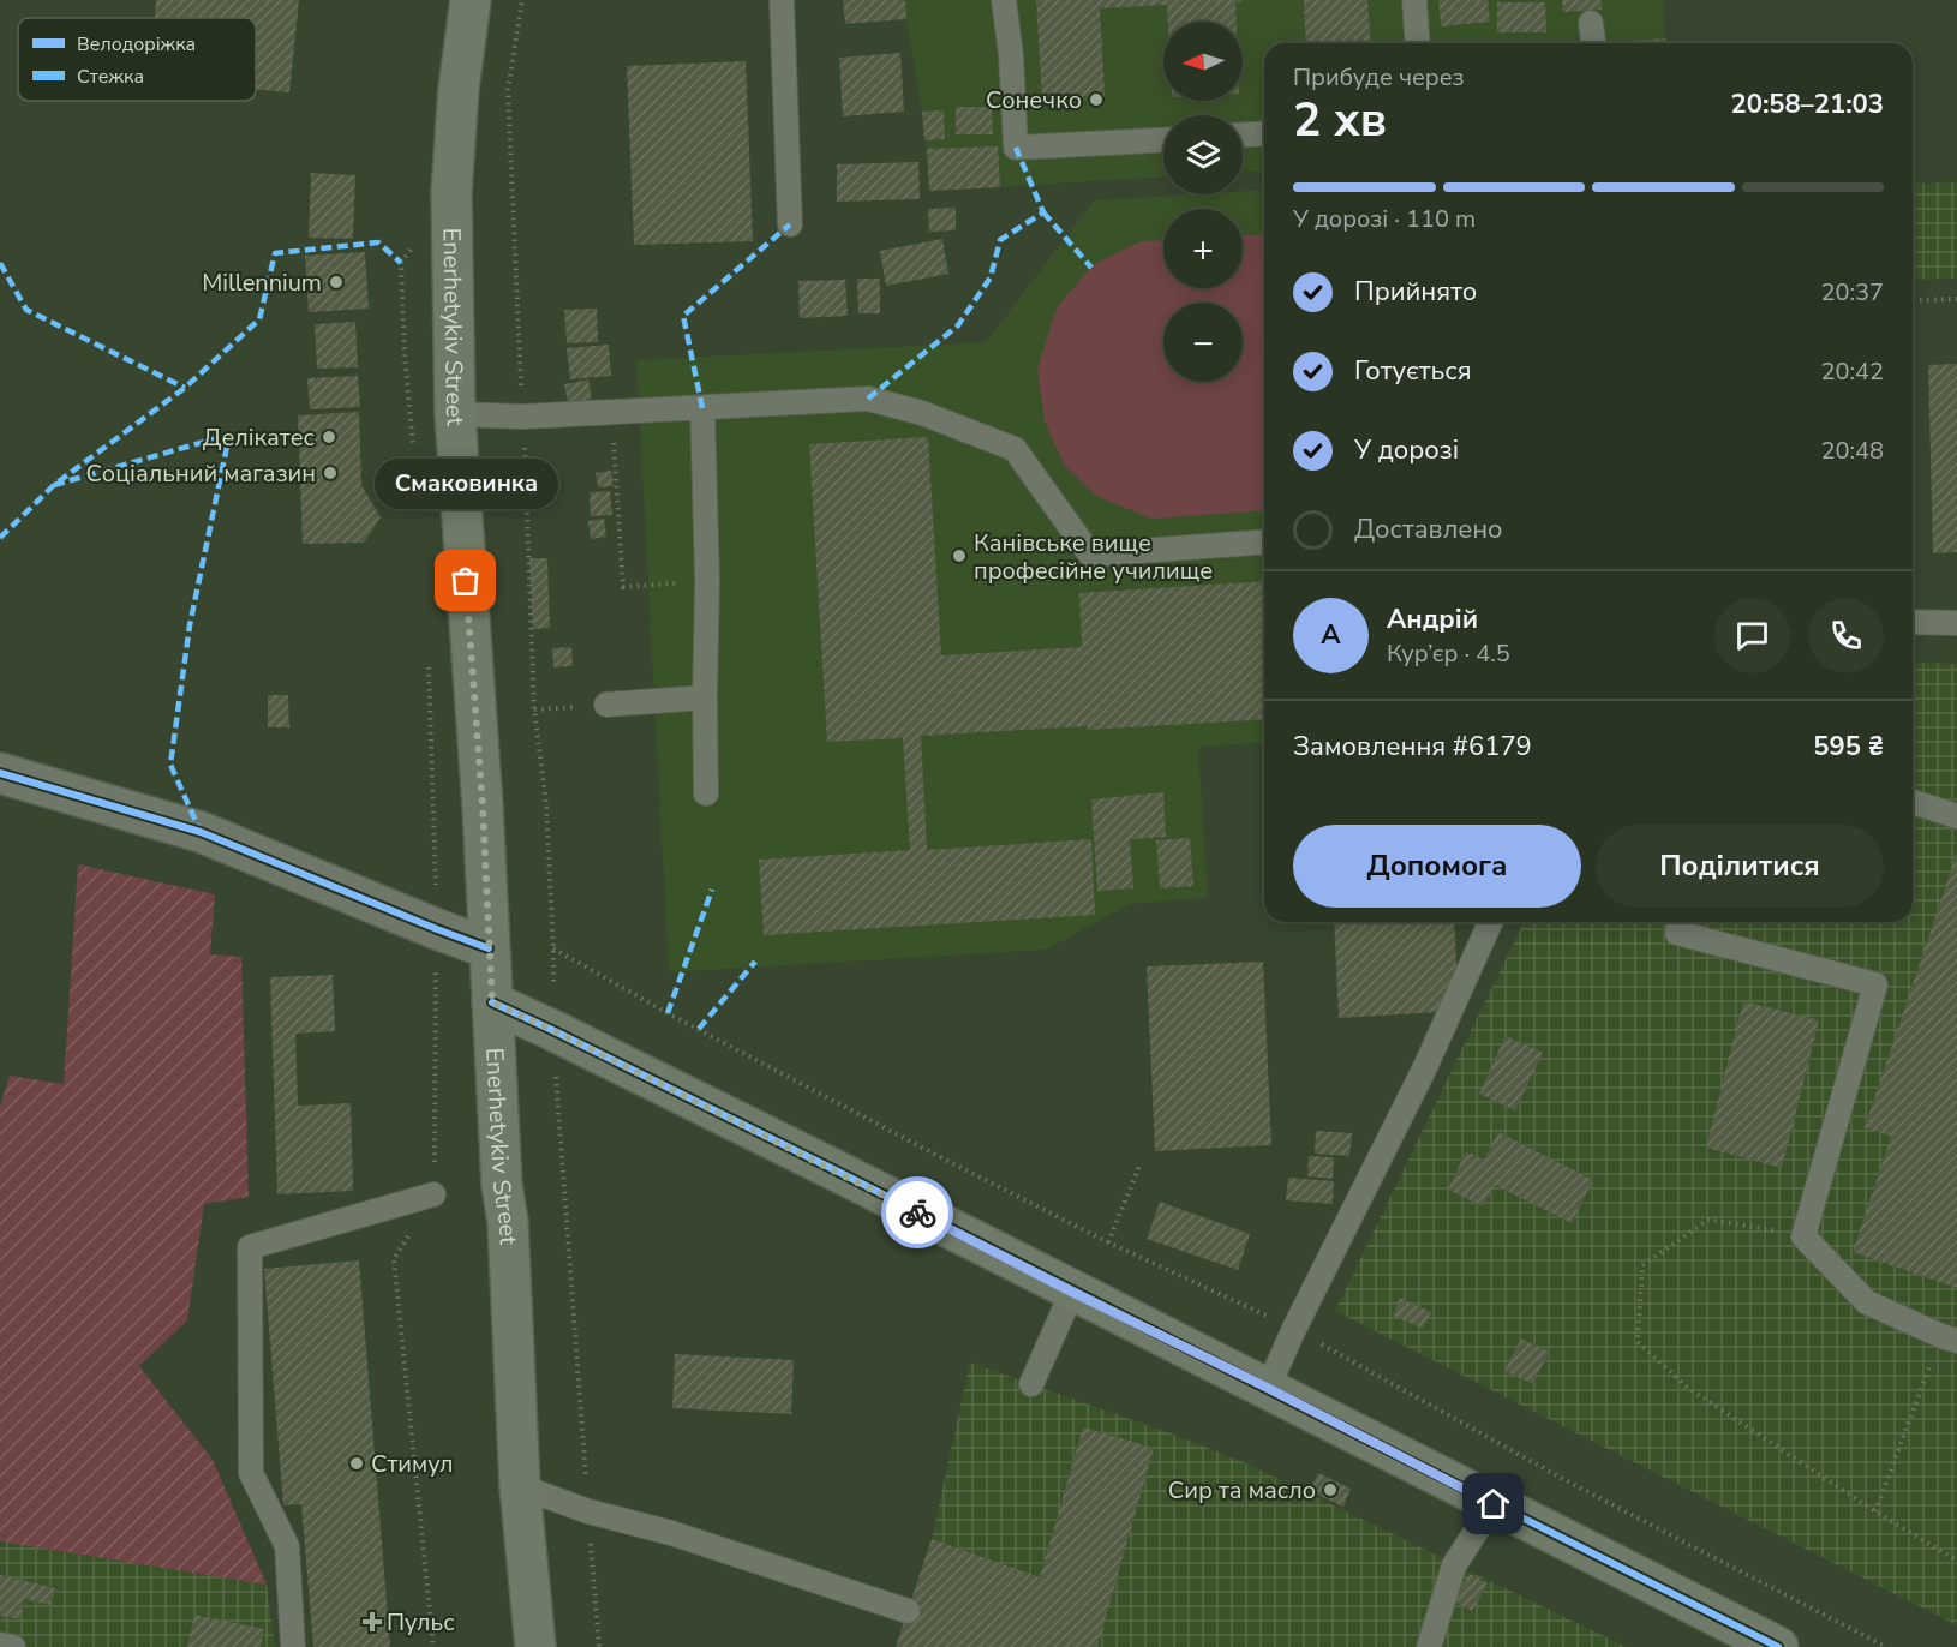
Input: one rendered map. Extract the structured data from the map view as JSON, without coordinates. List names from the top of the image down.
{
  "streets": {
    "main road": ["Enerhetykiv Street"]
  },
  "places": {
    "other": [
      "Сонечко",
      "Millennium",
      "Делікатес",
      "Соціальний магазин",
      "Канівське вище професійне училище",
      "Смаковинка",
      "Стимул",
      "Сир та масло"
    ],
    "health": ["Пульс"]
  },
  "legend": ["Велодоріжка", "Стежка"],
  "north": "left",
  "page": {
    "map_buttons": ["+", "−"],
    "heading": ["2 хв", "Прибуде через", "20:58–21:03"],
    "panel": [
      "Андрій",
      "Кур’єр · 4.5",
      "Замовлення #6179",
      "595 ₴"
    ],
    "bar": "У дорозі · 110 m",
    "list": [
      ["Прийнято", "20:37"],
      ["Готується", "20:42"],
      ["У дорозі", "20:48"],
      "Доставлено"
    ],
    "bubble": "Смаковинка",
    "round": "А",
    "buttons": ["Допомога", "Поділитися"]
  }
}
